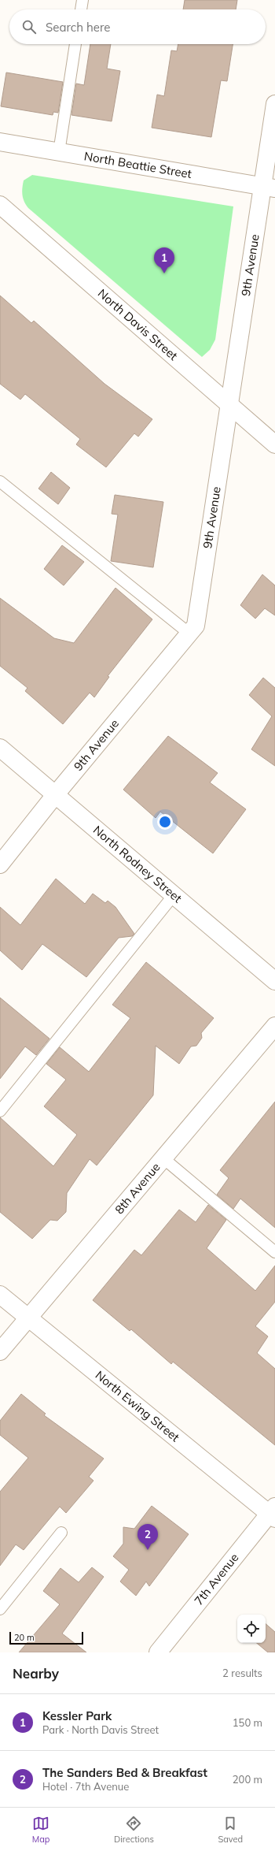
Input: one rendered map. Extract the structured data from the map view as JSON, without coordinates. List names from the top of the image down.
{
  "streets": {
    "street": [
      "North Beattie Street",
      "9th Avenue",
      "North Davis Street",
      "North Rodney Street",
      "8th Avenue",
      "North Ewing Street",
      "7th Avenue"
    ]
  },
  "crossings": [
    ["North Beattie Street", "9th Avenue"],
    ["9th Avenue", "North Davis Street"],
    ["9th Avenue", "North Rodney Street"],
    ["8th Avenue", "North Ewing Street"],
    ["North Ewing Street", "7th Avenue"]
  ],
  "scale_bar": "20 m",
  "page": {
    "search": "Search here",
    "pins": ["1", "2"],
    "scale": "20 m",
    "heading": ["Nearby", "2 results"],
    "list": [
      {
        "mark": "1",
        "name": "Kessler Park",
        "note": "Park · North Davis Street",
        "value": "150 m"
      },
      {
        "mark": "2",
        "name": "The Sanders Bed & Breakfast",
        "note": "Hotel · 7th Avenue",
        "value": "200 m"
      }
    ],
    "nav": ["Map", "Directions", "Saved"]
  }
}
